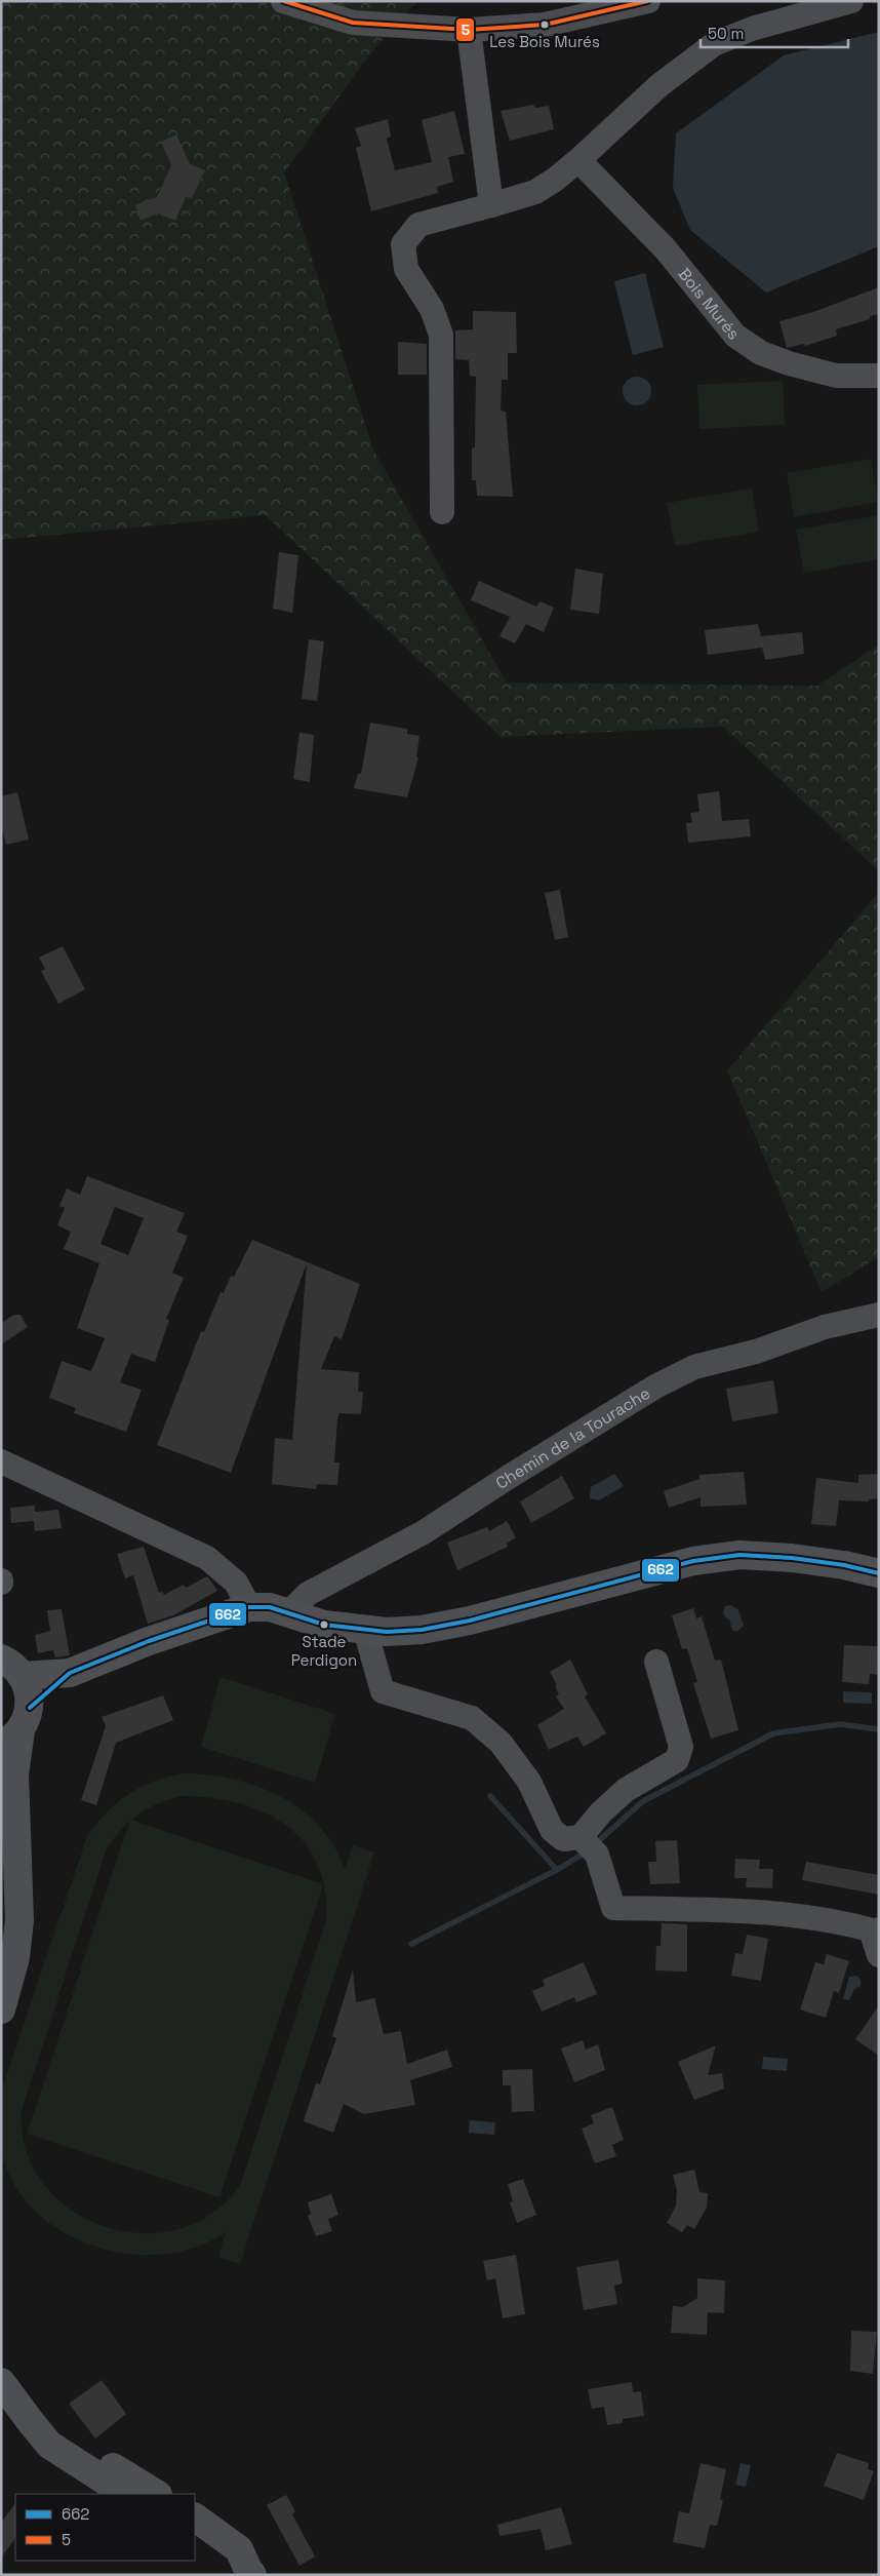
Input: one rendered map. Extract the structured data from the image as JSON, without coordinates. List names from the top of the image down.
{
  "streets": {
    "street": ["Bois Murés", "Chemin de la Tourache"]
  },
  "places": ["Les Bois Murés", "Stade Perdigon"],
  "lines": ["transit line 5", "transit line 662"],
  "legend": ["662", "5"],
  "scale_bar": "50 m"
}
